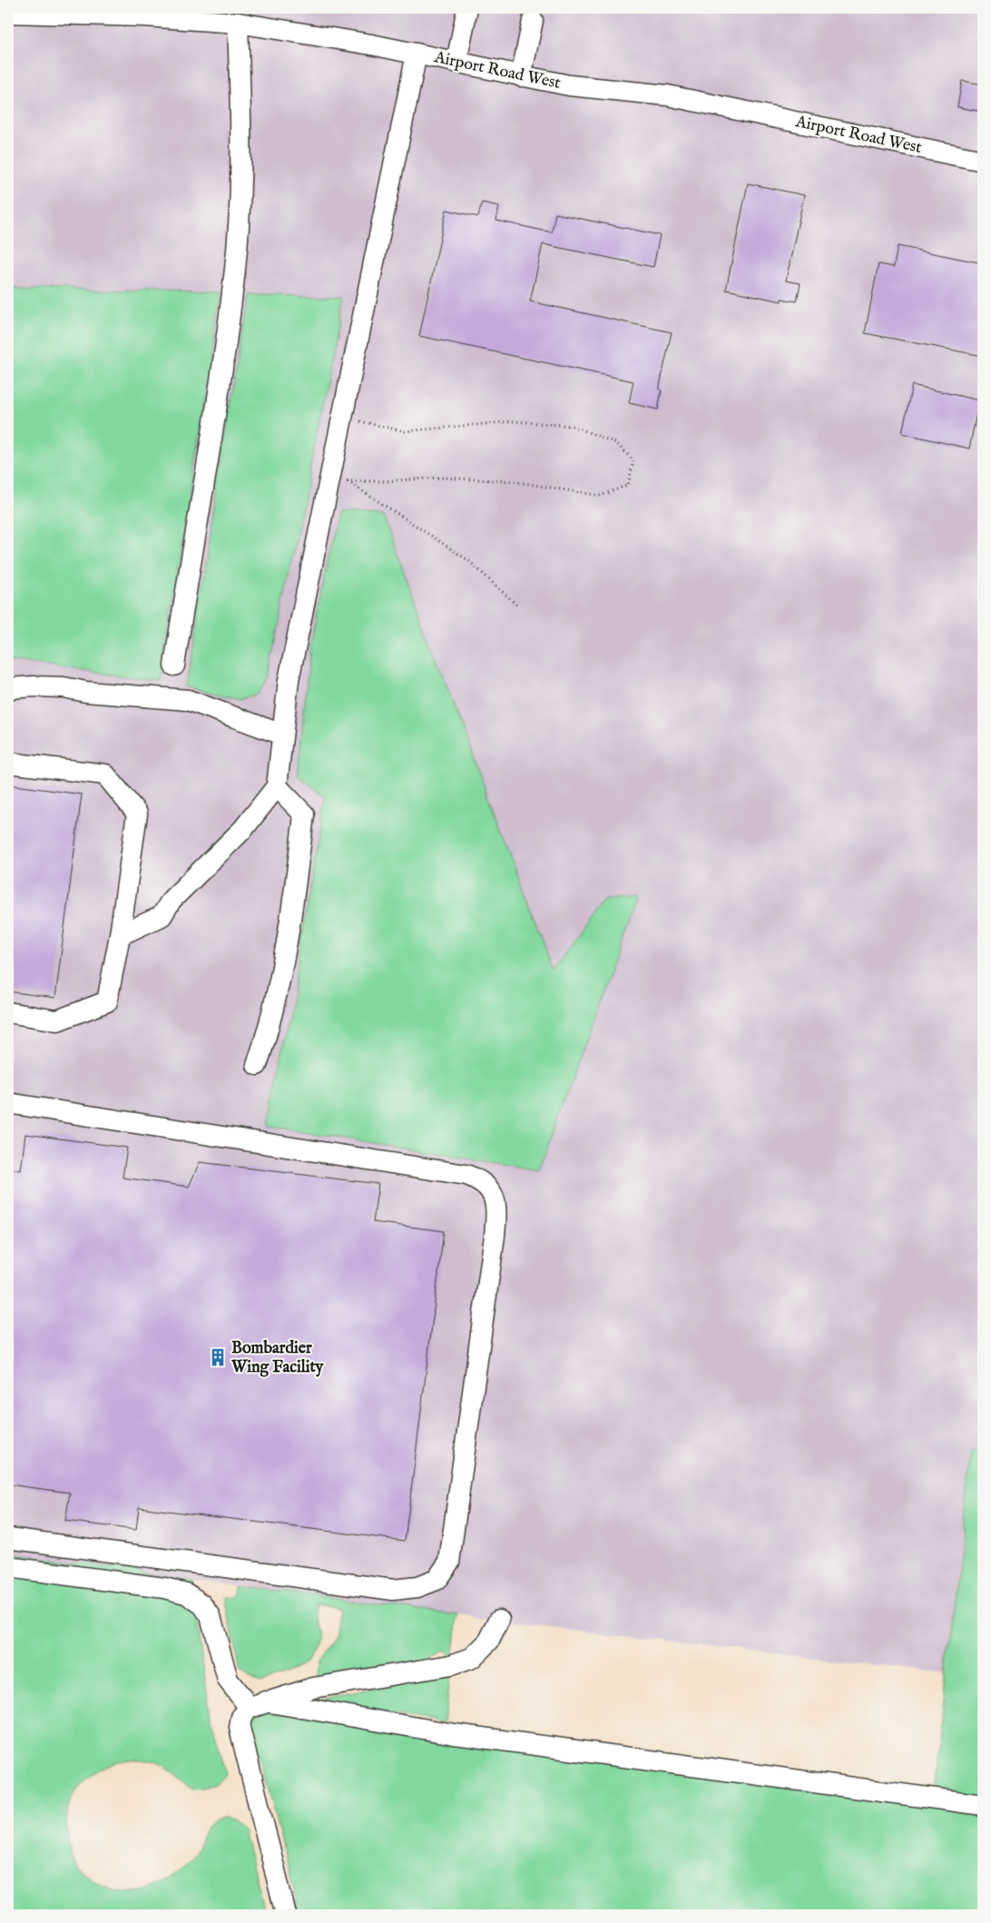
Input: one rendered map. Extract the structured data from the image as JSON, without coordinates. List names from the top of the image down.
{
  "streets": {
    "street": ["Airport Road West"]
  },
  "places": {
    "building": ["Bombardier Wing Facility"]
  }
}
